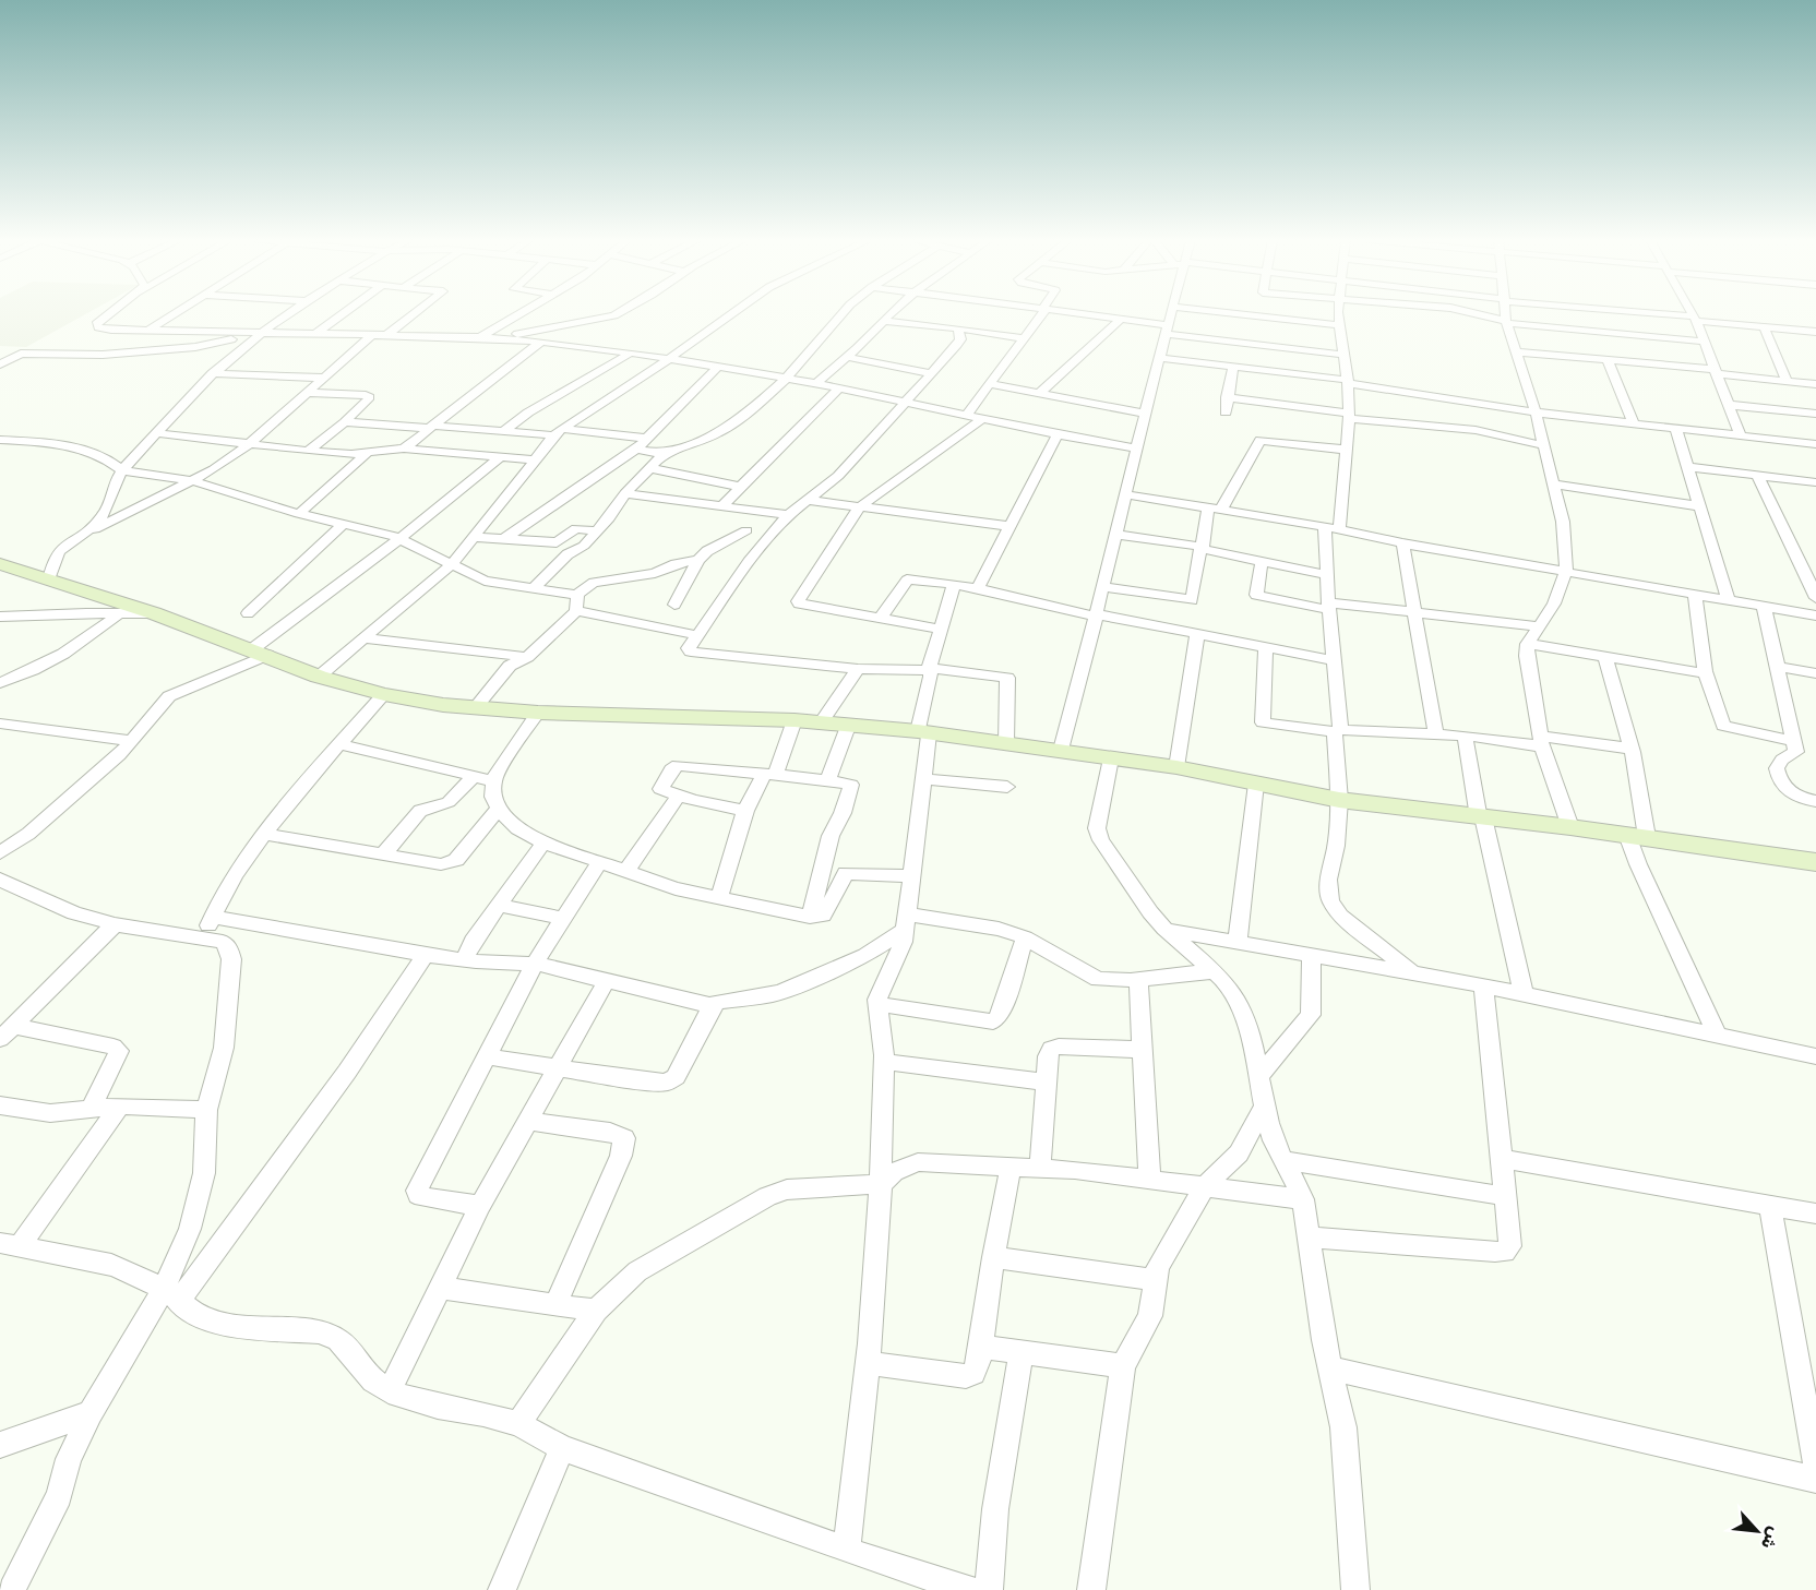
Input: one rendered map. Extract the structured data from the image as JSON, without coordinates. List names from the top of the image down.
{
  "north": "bottom right"
}
